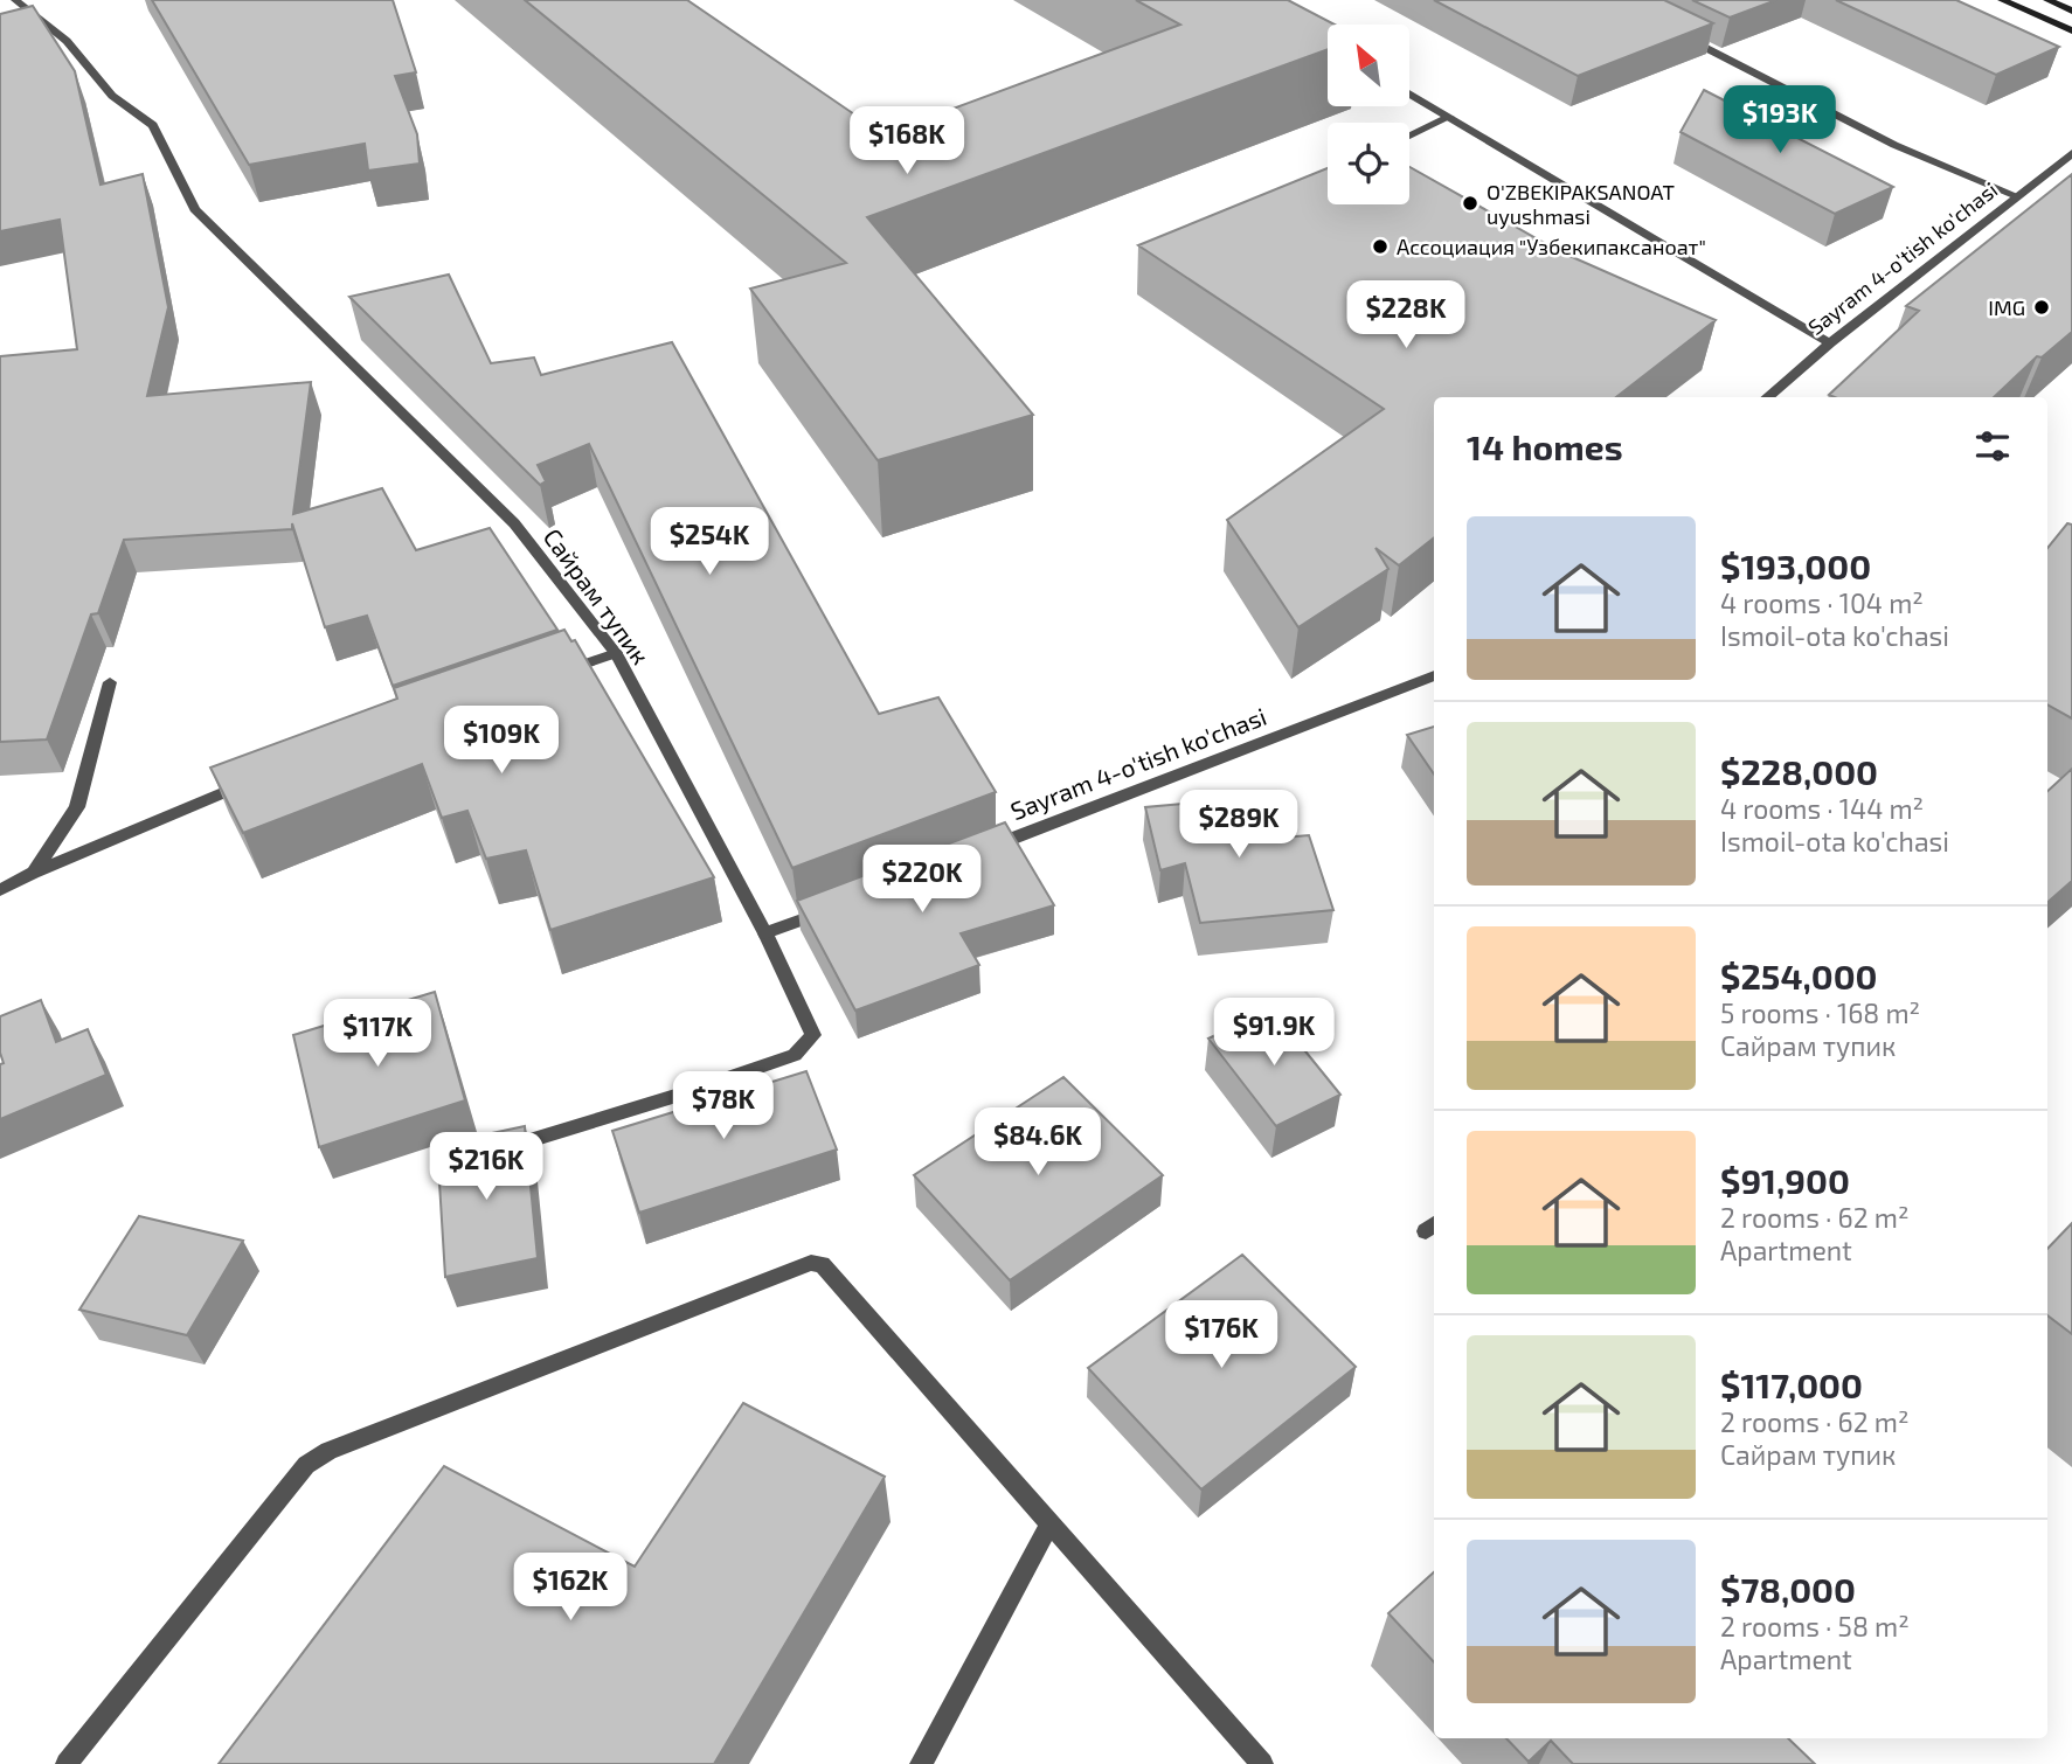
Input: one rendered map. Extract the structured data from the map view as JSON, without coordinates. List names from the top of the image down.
{
  "streets": {
    "street": ["Sayram 4-o'tish ko'chasi", "Сайрам тупик"]
  },
  "places": ["O'ZBEKIPAKSANOAT uyushmasi", "Ассоциация \"Узбекипаксаноат\"", "IMG"],
  "north": "top left",
  "page": {
    "price": [
      "$193K",
      "$168K",
      "$228K",
      "$254K",
      "$109K",
      "$289K",
      "$220K",
      "$91.9K",
      "$117K",
      "$78K",
      "$84.6K",
      "$216K",
      "$176K",
      "$162K"
    ],
    "heading": "14 homes",
    "list": [
      {
        "name": "$193,000",
        "note": "4 rooms · 104 m² · Ismoil-ota ko'chasi"
      },
      {
        "name": "$228,000",
        "note": "4 rooms · 144 m² · Ismoil-ota ko'chasi"
      },
      {
        "name": "$254,000",
        "note": "5 rooms · 168 m² · Сайрам тупик"
      },
      {
        "name": "$91,900",
        "note": "2 rooms · 62 m² · Apartment"
      },
      {
        "name": "$117,000",
        "note": "2 rooms · 62 m² · Сайрам тупик"
      },
      {
        "name": "$78,000",
        "note": "2 rooms · 58 m² · Apartment"
      }
    ]
  }
}
